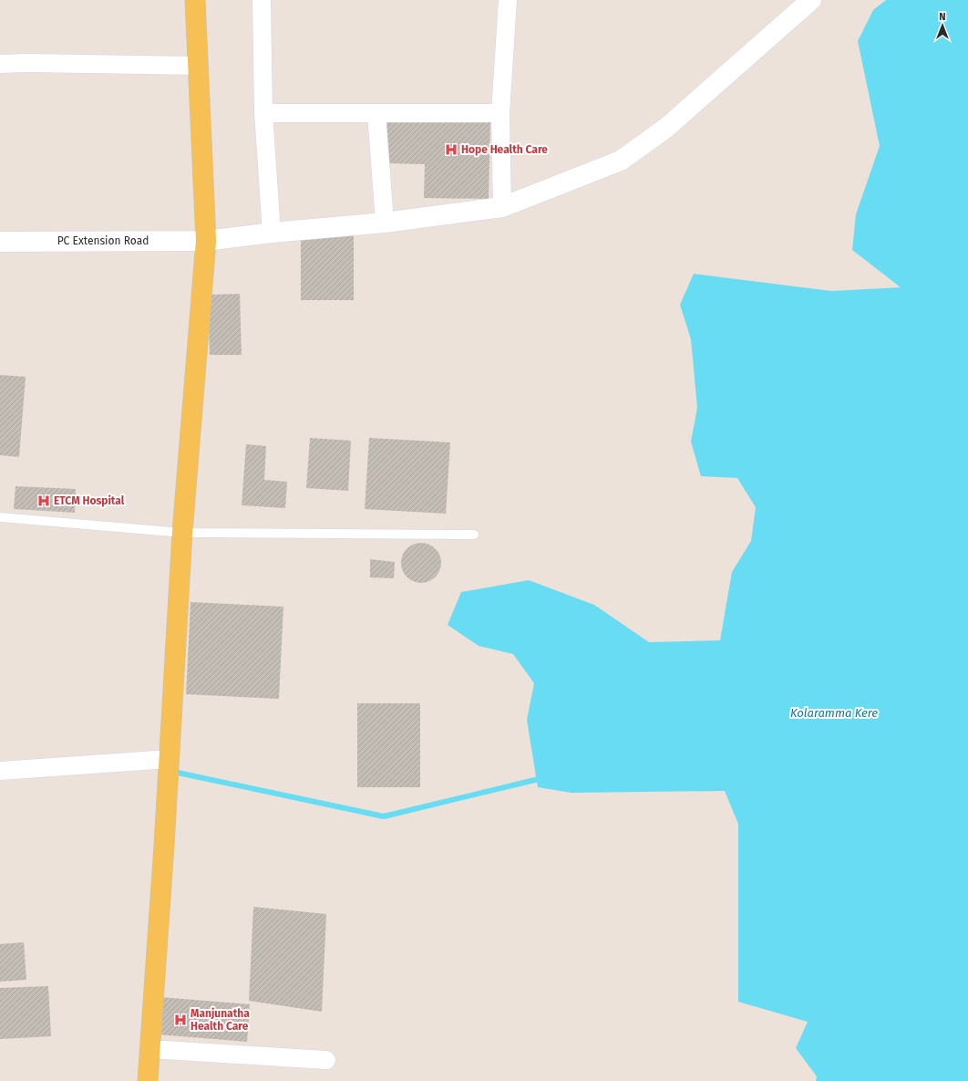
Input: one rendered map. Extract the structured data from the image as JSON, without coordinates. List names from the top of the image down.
{
  "streets": {
    "street": ["PC Extension Road"]
  },
  "water": ["Kolaramma Kere"],
  "places": {
    "hospital": ["Hope Health Care", "ETCM Hospital", "Manjunatha Health Care"]
  },
  "north": "top"
}
